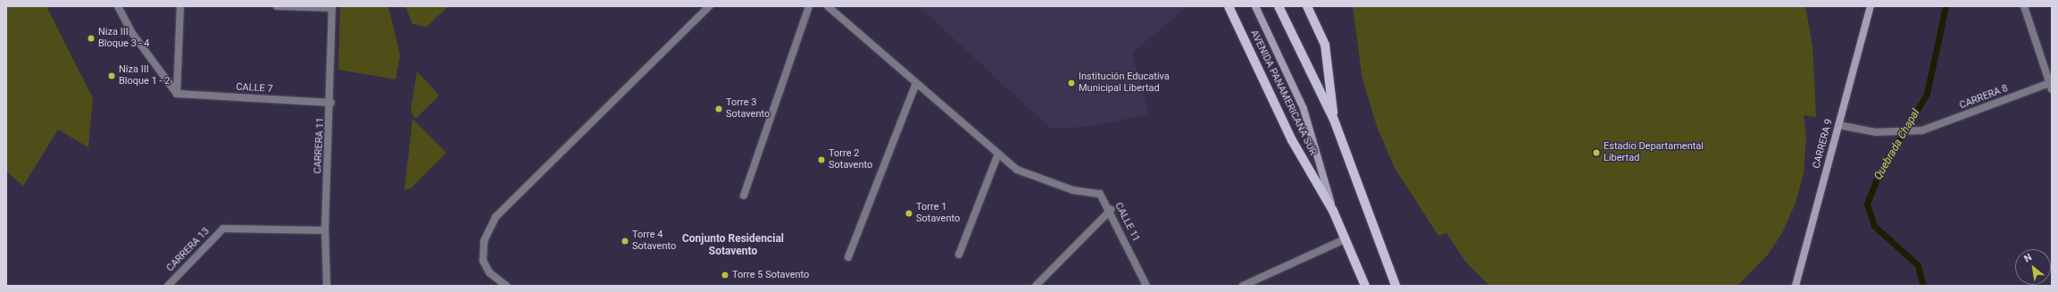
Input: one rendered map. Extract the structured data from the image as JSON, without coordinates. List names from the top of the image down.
{
  "streets": {
    "main road": ["AVENIDA PANAMERICANA SUR", "CARRERA 9"],
    "street": [
      "CALLE 7",
      "CARRERA 8",
      "CARRERA 11",
      "CALLE 11",
      "CARRERA 13"
    ]
  },
  "crossings": [
    ["CALLE 7", "CARRERA 11"],
    ["CARRERA 8", "CARRERA 9"],
    ["CARRERA 11", "CARRERA 13"]
  ],
  "districts": ["Conjunto Residencial Sotavento"],
  "water": ["Quebrada Chapal"],
  "places": [
    "Niza III Bloque 3 - 4",
    "Niza III Bloque 1 - 2",
    "Institución Educativa Municipal Libertad",
    "Torre 3 Sotavento",
    "Estadio Departamental Libertad",
    "Torre 2 Sotavento",
    "Torre 1 Sotavento",
    "Torre 4 Sotavento",
    "Torre 5 Sotavento"
  ],
  "north": "top left"
}
